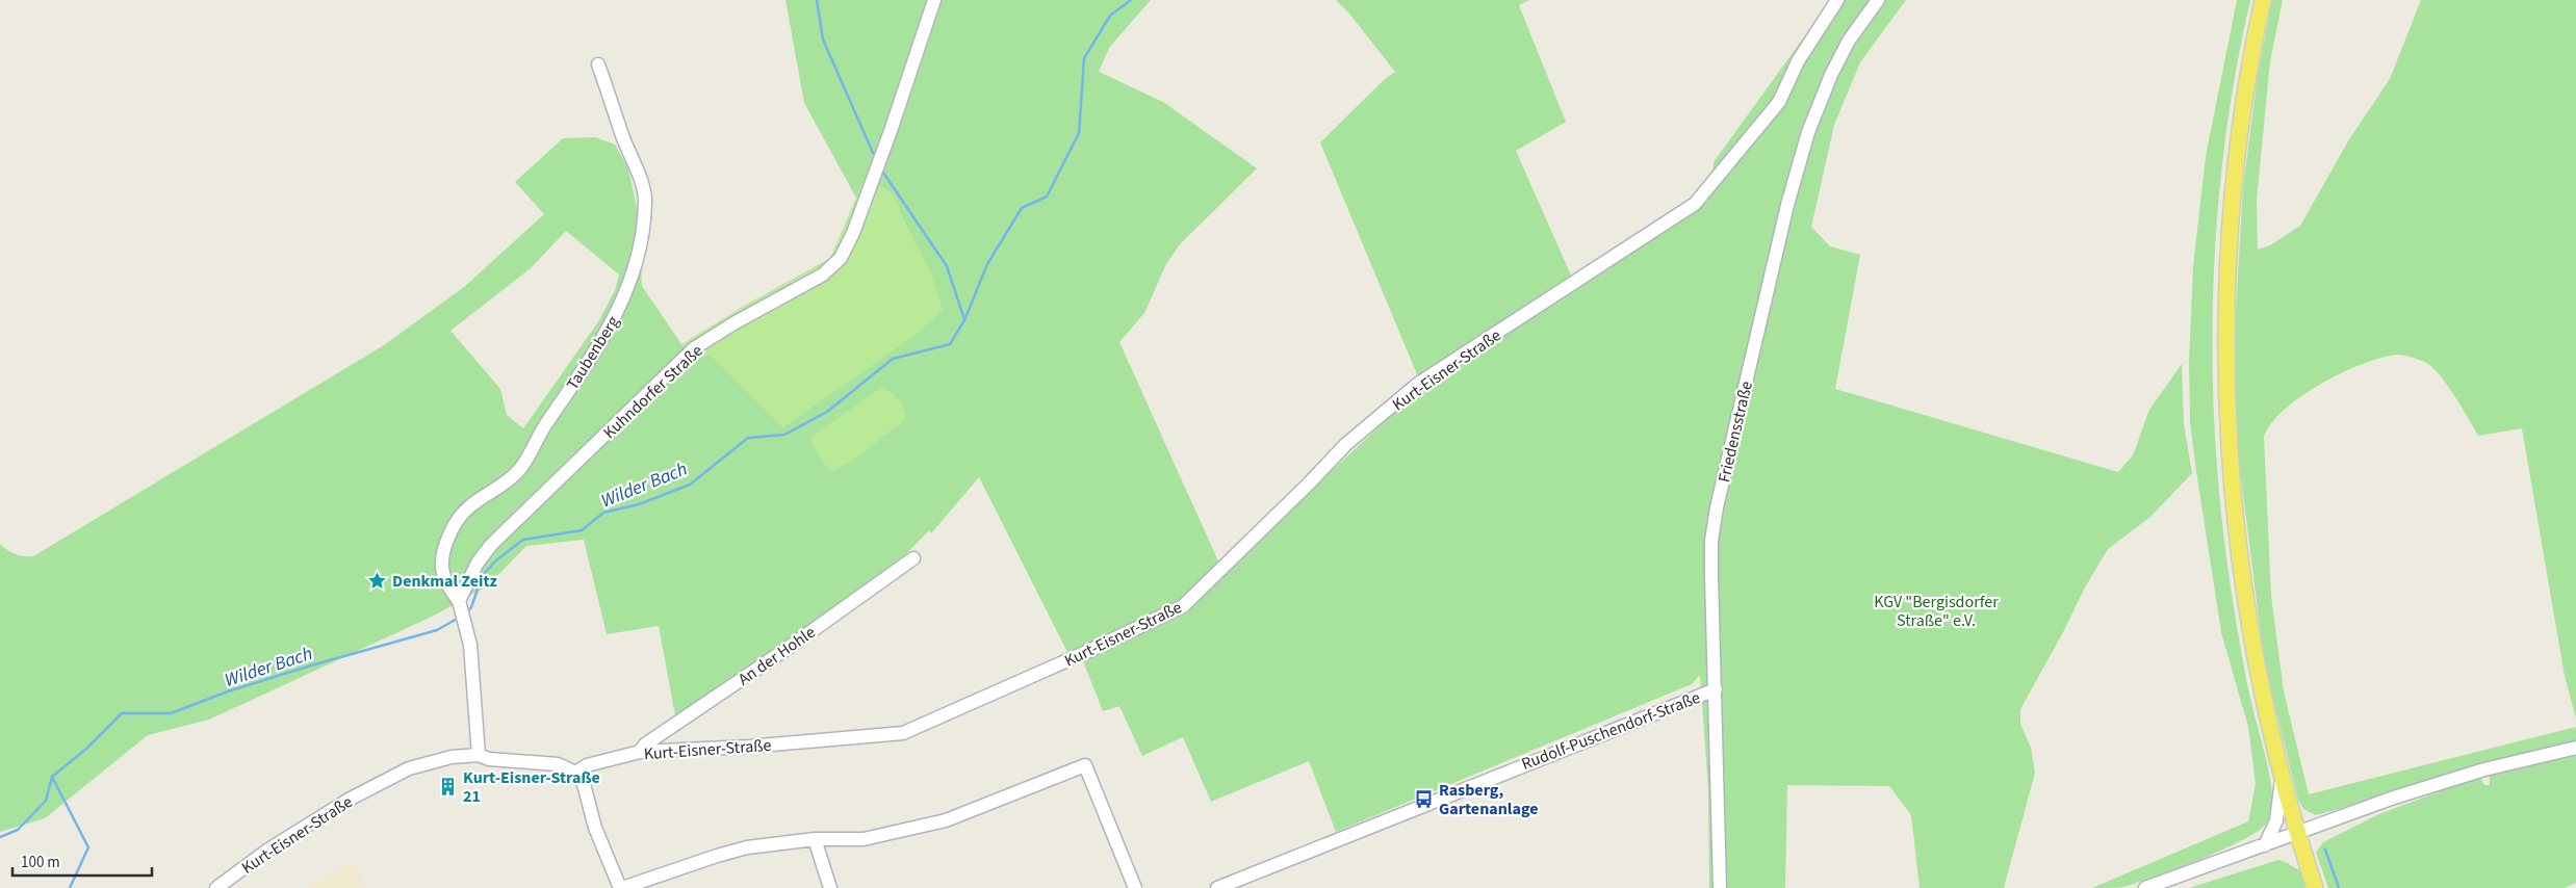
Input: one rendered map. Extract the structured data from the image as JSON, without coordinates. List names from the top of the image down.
{
  "streets": {
    "street": [
      "Taubenberg",
      "Kurt-Eisner-Straße",
      "Kuhndorfer Straße",
      "Friedensstraße",
      "An der Hohle",
      "Rudolf-Puschendorf-Straße"
    ]
  },
  "crossings": [
    ["Taubenberg", "Kuhndorfer Straße"],
    ["Kurt-Eisner-Straße", "An der Hohle"],
    ["Friedensstraße", "Rudolf-Puschendorf-Straße"]
  ],
  "water": ["Wilder Bach"],
  "parks": ["KGV \"Bergisdorfer Straße\" e.V."],
  "places": {
    "place": ["Denkmal Zeitz"],
    "building": ["Kurt-Eisner-Straße 21"],
    "bus stop": ["Rasberg, Gartenanlage"]
  },
  "scale_bar": "100 m"
}
